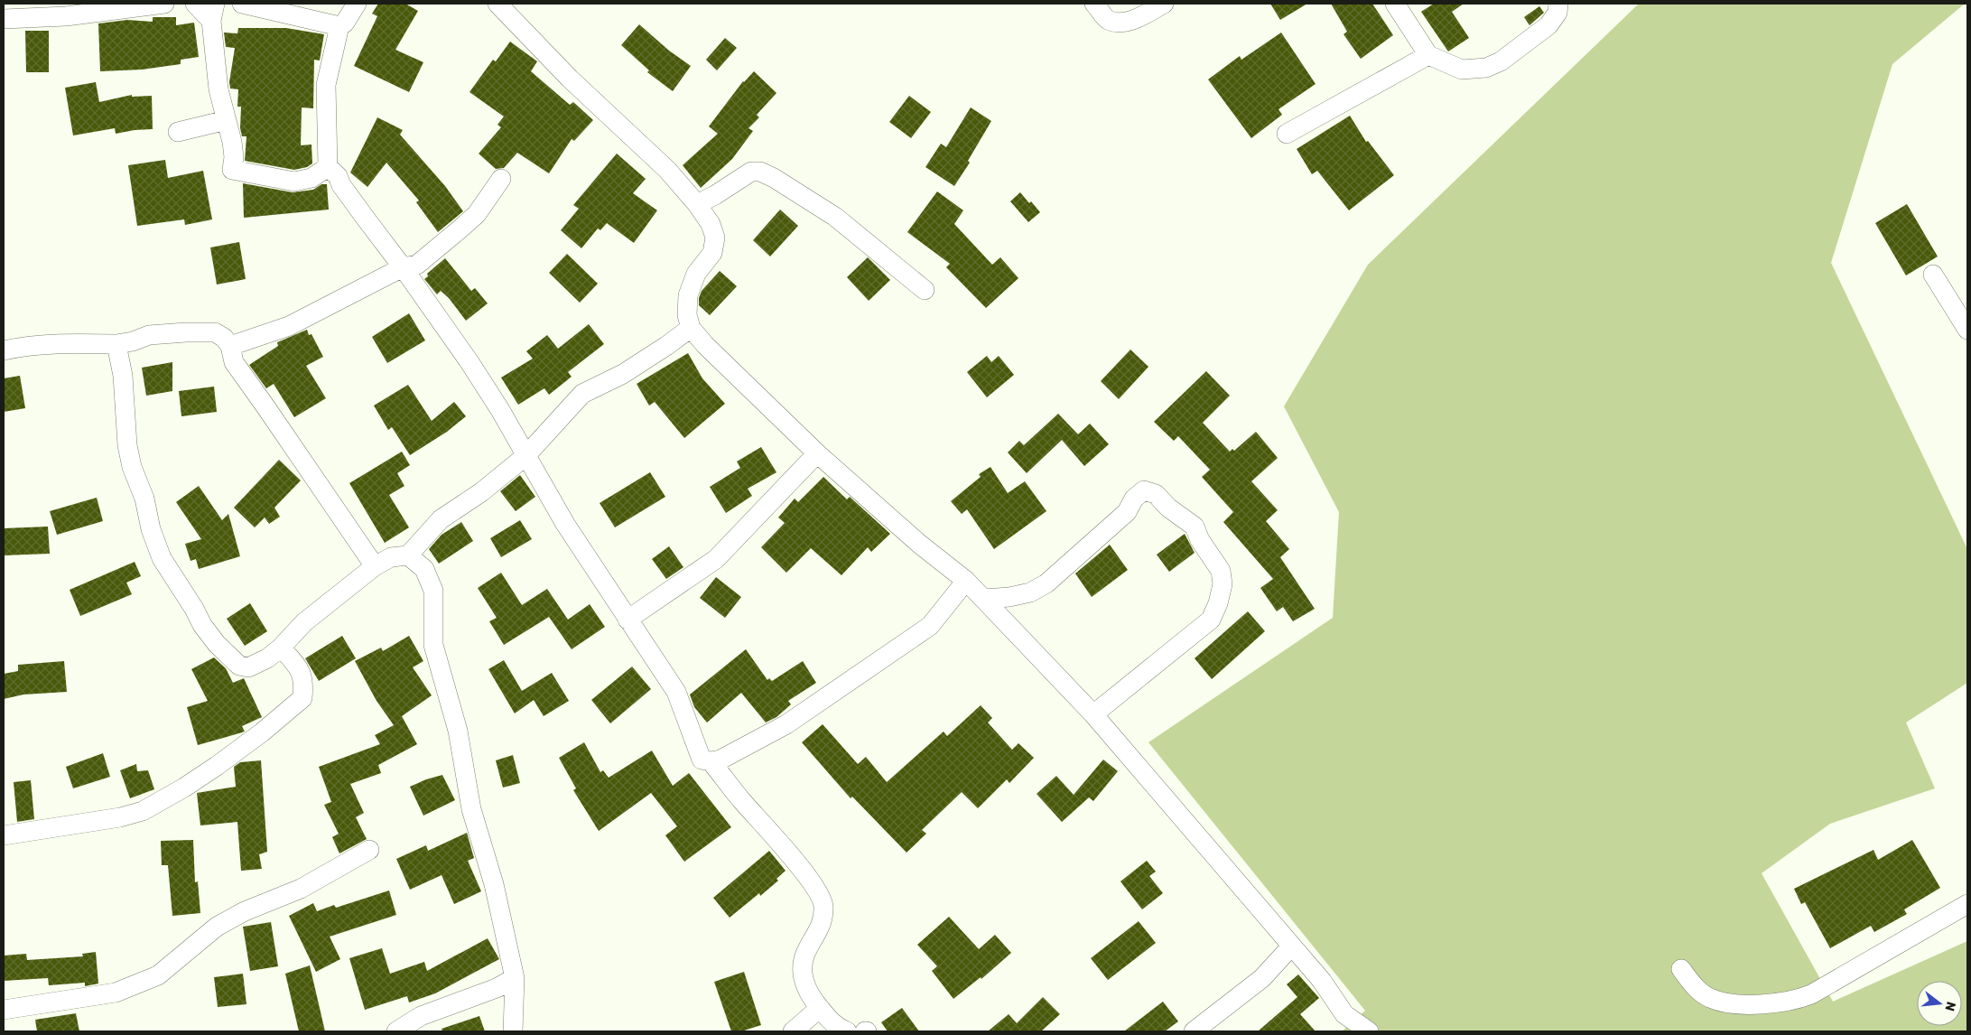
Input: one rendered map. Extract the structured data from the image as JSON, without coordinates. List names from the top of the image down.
{
  "north": "right"
}
